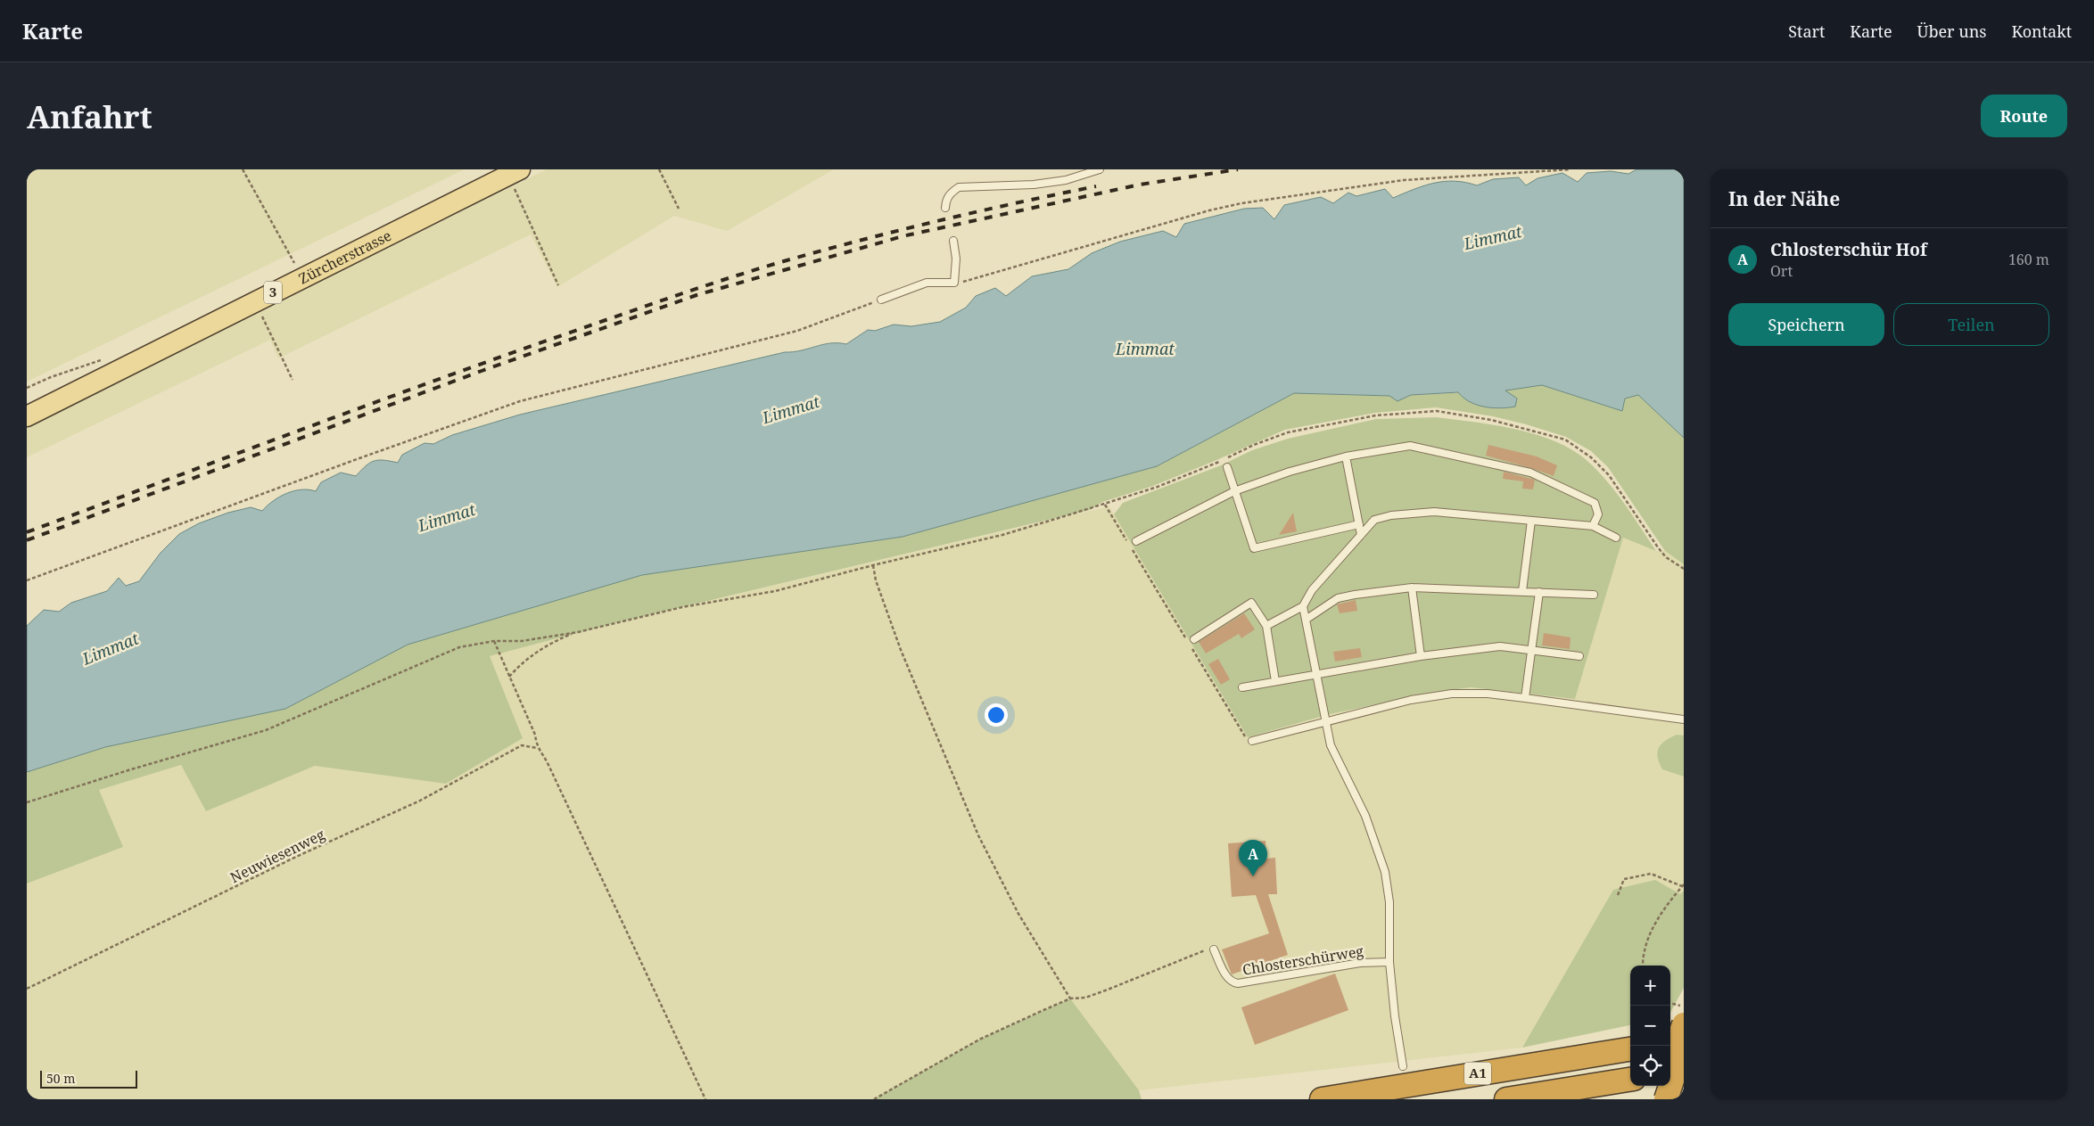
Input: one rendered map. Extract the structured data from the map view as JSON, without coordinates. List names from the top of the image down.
{
  "streets": {
    "highway": ["A1"],
    "main road": ["Zürcherstrasse", "3"],
    "lane": ["Chlosterschürweg"],
    "path": ["Neuwiesenweg"]
  },
  "water": ["Limmat"],
  "scale_bar": "50 m",
  "page": {
    "header": "Karte",
    "nav": [
      "Start",
      "Karte",
      "Über uns",
      "Kontakt"
    ],
    "buttons": [
      "Route",
      ["Speichern", "Teilen"]
    ],
    "title": "Anfahrt",
    "heading": "In der Nähe",
    "list": [
      {
        "mark": "A",
        "name": "Chlosterschür Hof",
        "note": "Ort",
        "value": "160 m"
      }
    ],
    "pins": "A",
    "map_buttons": ["+", "−"],
    "scale": "50 m"
  }
}
